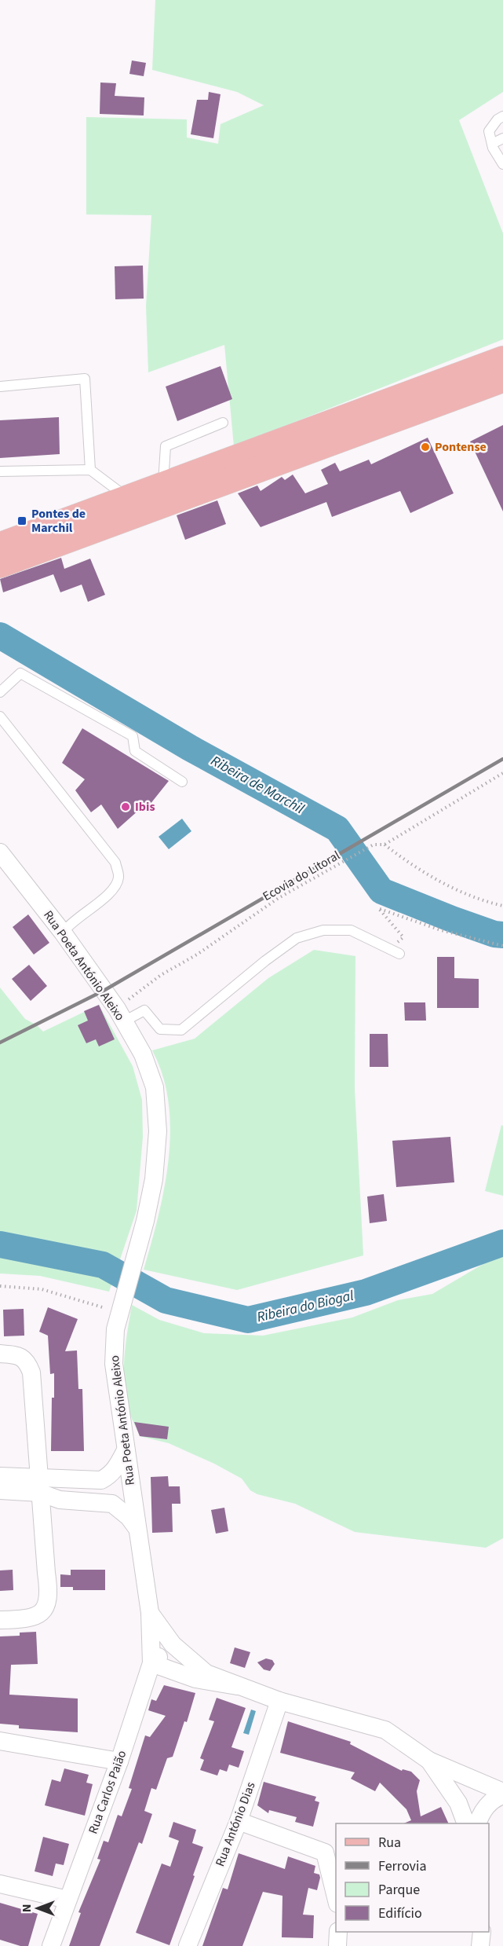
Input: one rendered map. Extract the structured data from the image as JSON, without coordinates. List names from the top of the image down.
{
  "streets": {
    "street": ["Rua Poeta António Aleixo", "Rua Carlos Paião", "Rua António Dias"],
    "path": ["Ecovia do Litoral"]
  },
  "crossings": [
    ["Ecovia do Litoral", "Rua Poeta António Aleixo"],
    ["Rua Poeta António Aleixo", "Rua Carlos Paião"],
    ["Rua Poeta António Aleixo", "Rua António Dias"]
  ],
  "water": ["Ribeira de Marchil", "Ribeira do Biogal"],
  "places": {
    "other": ["Pontense", "Ibis"],
    "transit": ["Pontes de Marchil"]
  },
  "legend": [
    "Rua",
    "Ferrovia",
    "Parque",
    "Edifício"
  ],
  "north": "left"
}
